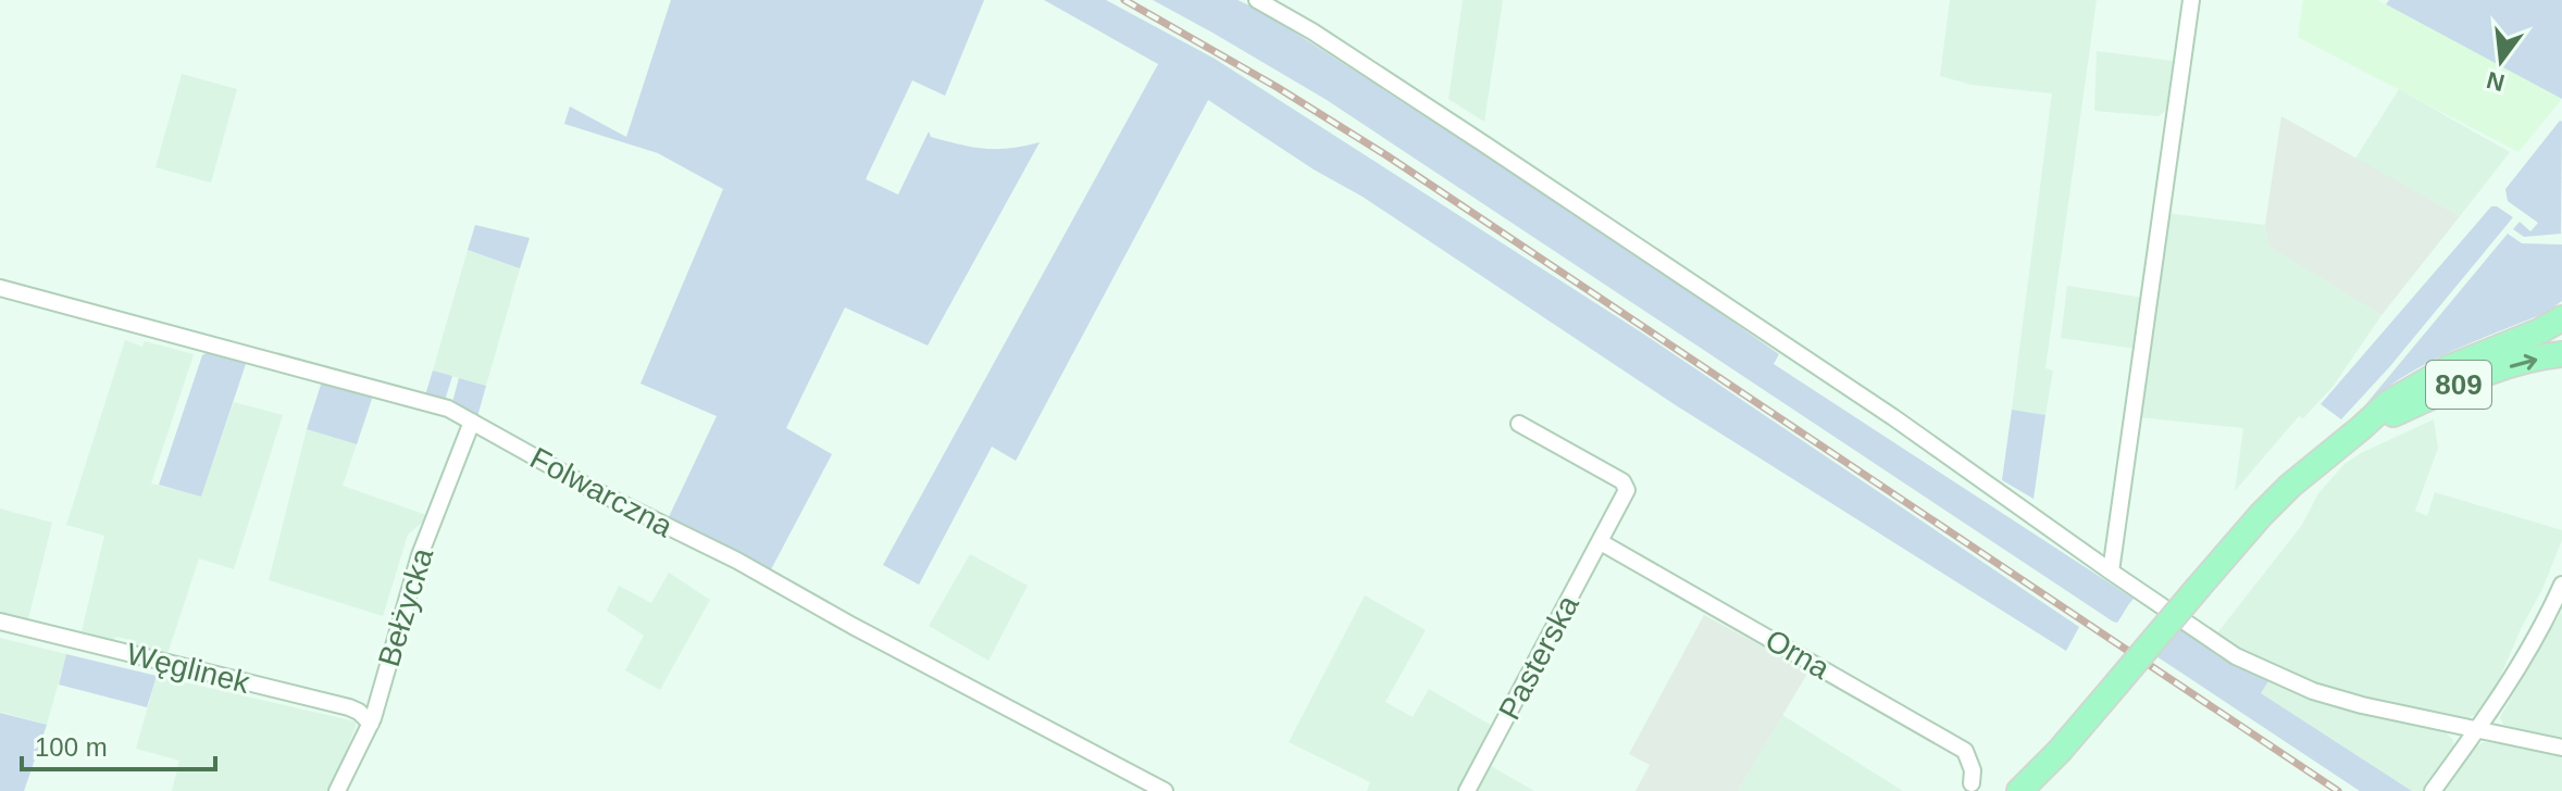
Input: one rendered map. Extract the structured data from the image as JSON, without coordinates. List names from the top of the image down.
{
  "streets": {
    "main road": ["809"],
    "street": [
      "Folwarczna",
      "Bełżycka",
      "Orna",
      "Pasterska",
      "Węglinek"
    ]
  },
  "crossings": [
    ["Folwarczna", "Bełżycka"],
    ["Bełżycka", "Węglinek"],
    ["Orna", "Pasterska"]
  ],
  "scale_bar": "100 m",
  "north": "bottom"
}
